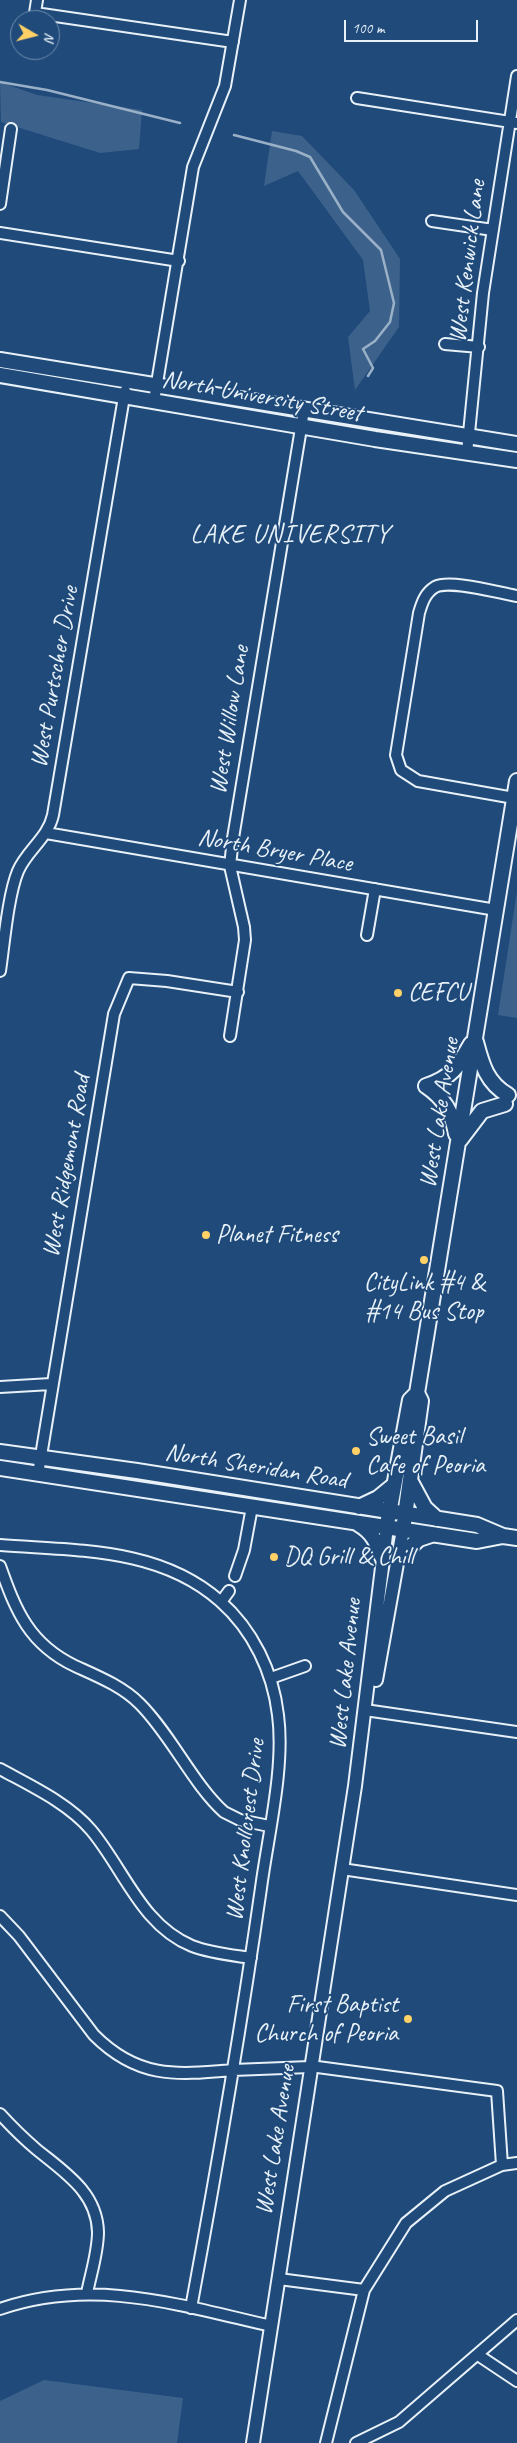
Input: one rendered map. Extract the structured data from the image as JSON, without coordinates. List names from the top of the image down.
{
  "streets": {
    "main road": ["North University Street", "West Lake Avenue", "North Sheridan Road"],
    "street": [
      "West Kenwick Lane",
      "West Purtscher Drive",
      "West Willow Lane",
      "North Bryer Place",
      "West Ridgemont Road",
      "West Knollcrest Drive"
    ]
  },
  "crossings": [
    ["West Kenwick Lane", "North University Street"],
    ["North University Street", "West Purtscher Drive"],
    ["North University Street", "West Willow Lane"],
    ["West Purtscher Drive", "North Bryer Place"],
    ["West Willow Lane", "North Bryer Place"],
    ["West Willow Lane", "West Ridgemont Road"],
    ["North Bryer Place", "West Lake Avenue"],
    ["West Lake Avenue", "North Sheridan Road"],
    ["West Ridgemont Road", "North Sheridan Road"]
  ],
  "districts": ["LAKE UNIVERSITY"],
  "places": [
    "CEFCU",
    "Planet Fitness",
    "CityLink #4 & #14 Bus Stop",
    "Sweet Basil Cafe of Peoria",
    "DQ Grill & Chill",
    "First Baptist Church of Peoria"
  ],
  "scale_bar": "100 m",
  "north": "right"
}
